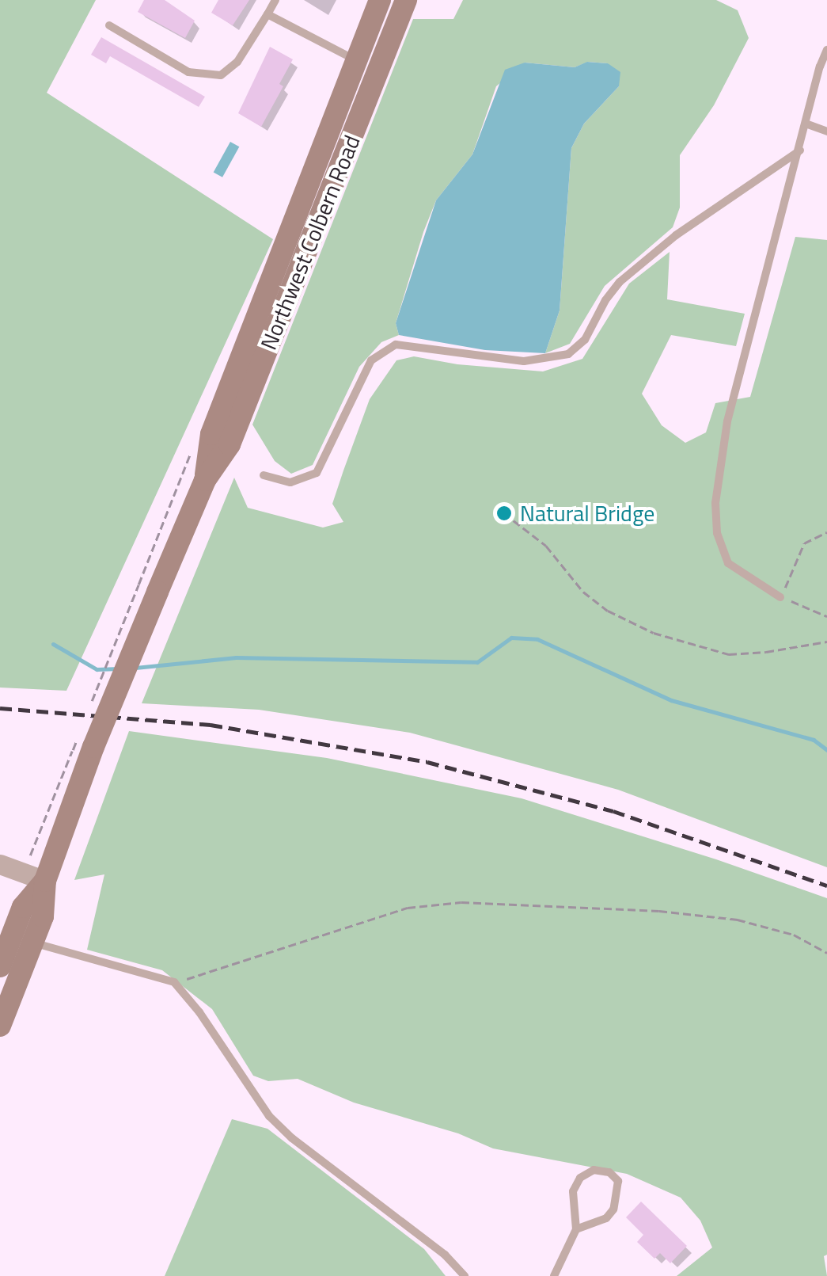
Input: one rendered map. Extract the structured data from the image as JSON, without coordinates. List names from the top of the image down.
{
  "streets": {
    "main road": ["Northwest Colbern Road"]
  },
  "places": ["Natural Bridge"]
}
